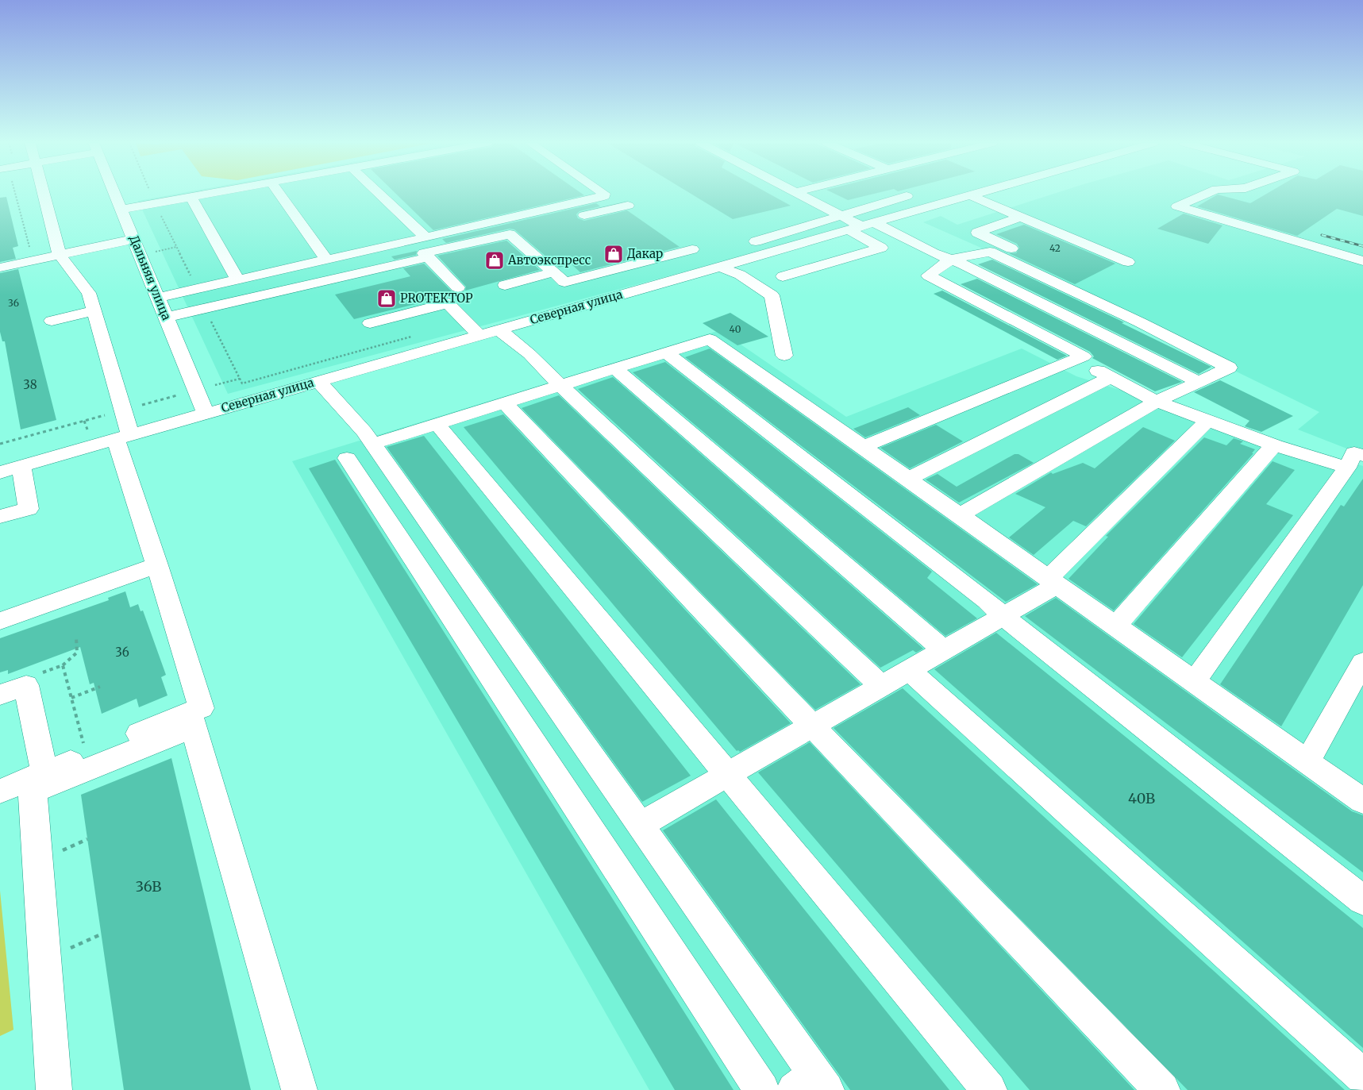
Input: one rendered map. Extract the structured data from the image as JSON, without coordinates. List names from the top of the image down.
{
  "streets": {
    "street": ["Дальняя улица", "Северная улица"]
  },
  "crossings": [
    ["Дальняя улица", "Северная улица"]
  ],
  "places": {
    "shop": ["Дакар", "Автоэкспресс", "PROТЕКТОР"]
  },
  "house_numbers": [
    "42",
    "36",
    "40",
    "38",
    "36",
    "40В",
    "36B"
  ]
}
